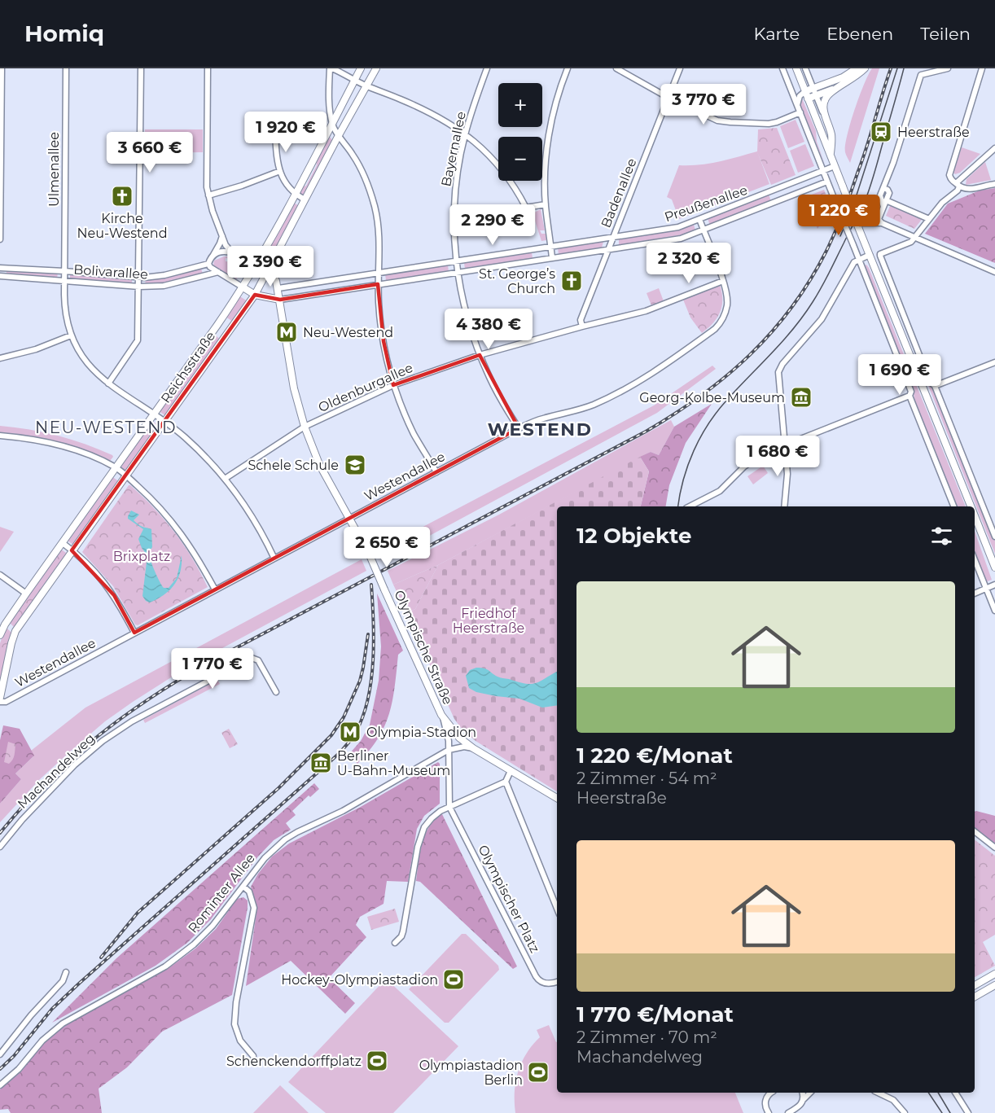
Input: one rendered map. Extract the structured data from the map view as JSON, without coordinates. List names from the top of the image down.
{
  "streets": {
    "main road": ["Reichsstraße", "Olympische Straße"],
    "street": [
      "Bayernallee",
      "Ulmenallee",
      "Badenallee",
      "Preußenallee",
      "Bolivarallee",
      "Oldenburgallee",
      "Westendallee",
      "Machandelweg",
      "Rominter Allee",
      "Olympischer Platz"
    ]
  },
  "crossings": [
    ["Bayernallee", "Preußenallee"],
    ["Bayernallee", "Oldenburgallee"],
    ["Bayernallee", "Westendallee"],
    ["Ulmenallee", "Bolivarallee"],
    ["Ulmenallee", "Reichsstraße"],
    ["Ulmenallee", "Oldenburgallee"],
    ["Ulmenallee", "Westendallee"],
    ["Badenallee", "Preußenallee"],
    ["Badenallee", "Oldenburgallee"],
    ["Preußenallee", "Westendallee"],
    ["Preußenallee", "Olympische Straße"],
    ["Oldenburgallee", "Westendallee"],
    ["Oldenburgallee", "Olympische Straße"],
    ["Westendallee", "Olympische Straße"],
    ["Olympische Straße", "Rominter Allee"],
    ["Olympische Straße", "Olympischer Platz"],
    ["Rominter Allee", "Olympischer Platz"]
  ],
  "districts": ["NEU-WESTEND", "WESTEND"],
  "parks": ["Brixplatz", "Friedhof Heerstraße"],
  "places": {
    "station": ["Heerstraße"],
    "church": ["Kirche Neu-Westend", "St. George’s Church"],
    "metro station": ["Neu-Westend", "Olympia-Stadion"],
    "museum": ["Georg-Kolbe-Museum", "Berliner U-Bahn-Museum"],
    "school or university": ["Schele Schule"],
    "sports": ["Hockey-Olympiastadion", "Schenckendorffplatz", "Olympiastadion Berlin"]
  },
  "page": {
    "header": "Homiq",
    "nav": ["Karte", "Ebenen", "Teilen"],
    "map_buttons": ["+", "−"],
    "price": [
      "3 770 €",
      "1 920 €",
      "3 660 €",
      "1 220 €",
      "2 290 €",
      "2 320 €",
      "2 390 €",
      "4 380 €",
      "1 690 €",
      "1 680 €",
      "2 650 €",
      "1 770 €"
    ],
    "heading": "12 Objekte",
    "list": [
      {
        "name": "1 220 €/Monat",
        "note": "2 Zimmer · 54 m² · Heerstraße"
      },
      {
        "name": "1 770 €/Monat",
        "note": "2 Zimmer · 70 m² · Machandelweg"
      }
    ]
  }
}
